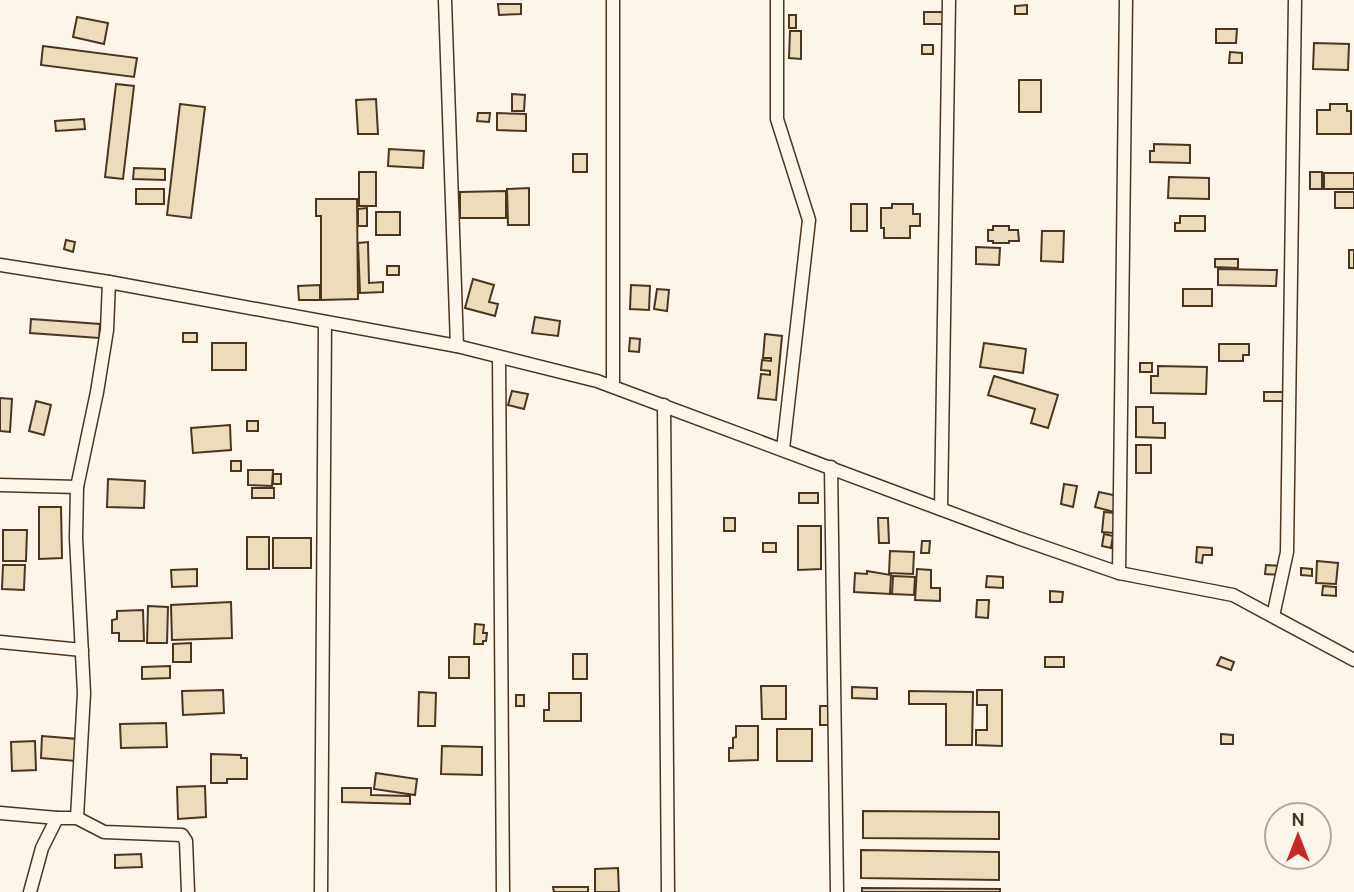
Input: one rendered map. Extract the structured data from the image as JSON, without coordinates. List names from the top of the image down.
{
  "north": "top"
}
